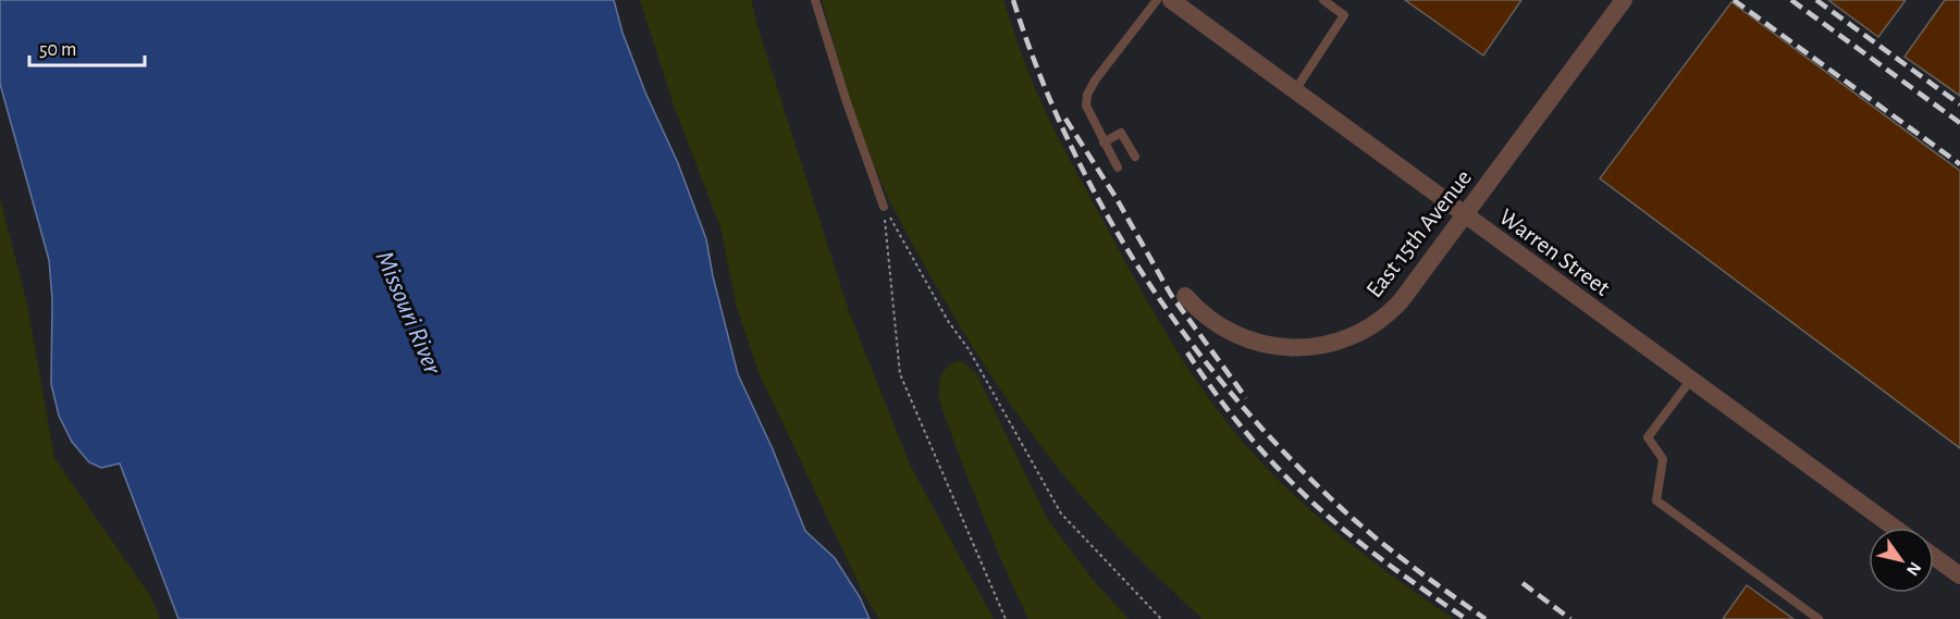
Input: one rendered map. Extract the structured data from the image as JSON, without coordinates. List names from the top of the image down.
{
  "streets": {
    "street": ["East 15th Avenue", "Warren Street"]
  },
  "crossings": [
    ["East 15th Avenue", "Warren Street"]
  ],
  "water": ["Missouri River"],
  "scale_bar": "50 m",
  "north": "bottom right"
}
